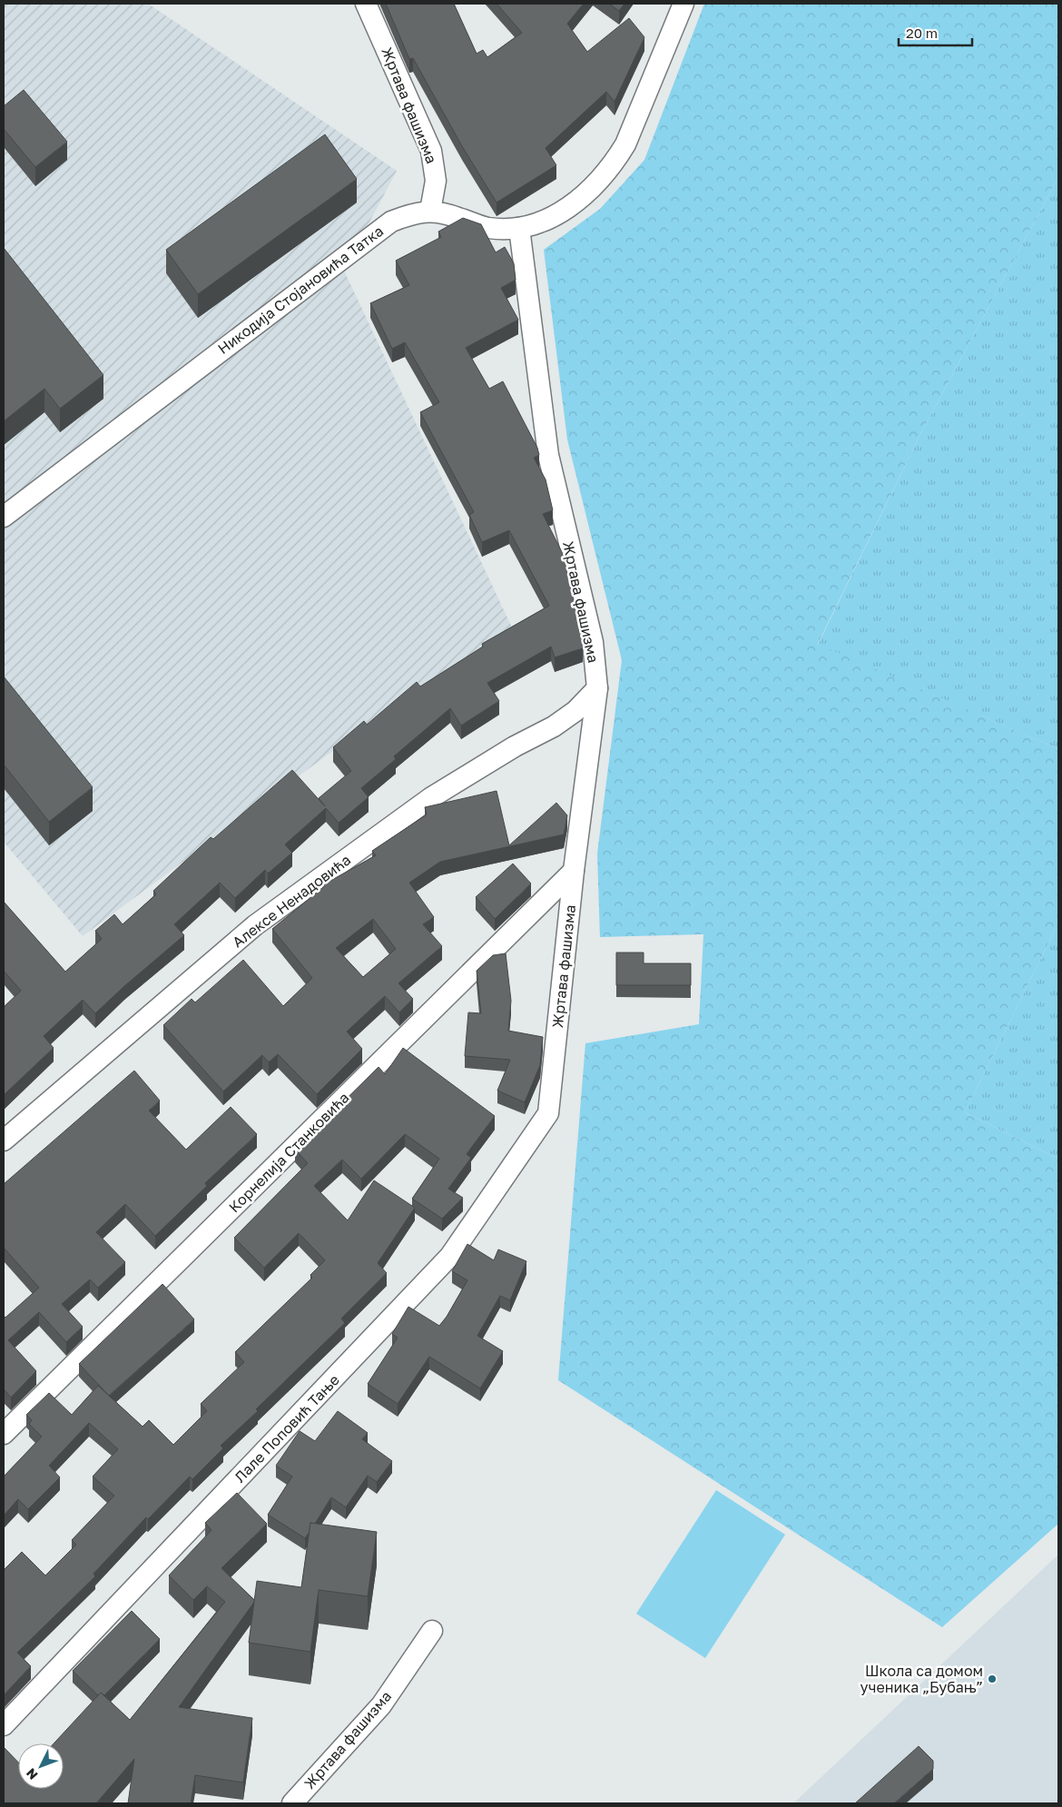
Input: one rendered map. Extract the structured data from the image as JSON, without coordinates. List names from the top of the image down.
{
  "streets": {
    "street": [
      "Жртава фашизма",
      "Никодија Стојановића Татка",
      "Алексе Ненадовића",
      "Корнелија Станковића",
      "Лале Поповић Тање"
    ]
  },
  "crossings": [
    ["Жртава фашизма", "Никодија Стојановића Татка"],
    ["Жртава фашизма", "Алексе Ненадовића"],
    ["Жртава фашизма", "Корнелија Станковића"],
    ["Жртава фашизма", "Лале Поповић Тање"]
  ],
  "places": ["Школа са домом ученика „Бубањ”"],
  "scale_bar": "20 m",
  "north": "bottom left"
}
